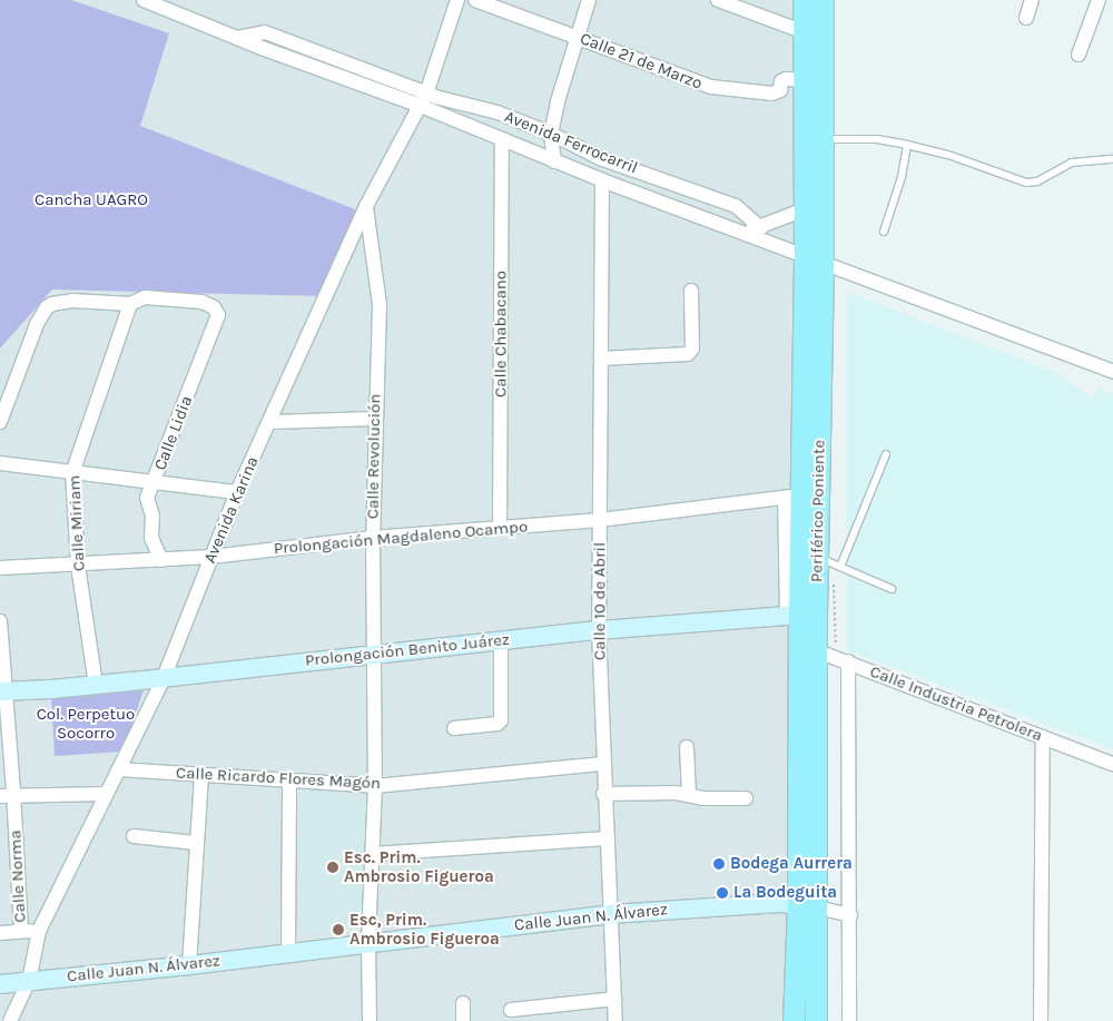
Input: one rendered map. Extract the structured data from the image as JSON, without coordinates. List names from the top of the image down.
{
  "streets": {
    "main road": ["Periférico Poniente", "Prolongación Benito Juárez", "Calle Juan N. Álvarez"],
    "street": [
      "Calle 21 de Marzo",
      "Avenida Ferrocarril",
      "Calle Chabacano",
      "Calle Lidia",
      "Calle Revolución",
      "Avenida Karina",
      "Calle Miriam",
      "Prolongación Magdaleno Ocampo",
      "Calle 10 de Abril",
      "Calle Industria Petrolera",
      "Calle Ricardo Flores Magón",
      "Calle Norma"
    ]
  },
  "crossings": [
    ["Calle 21 de Marzo", "Periférico Poniente"],
    ["Avenida Ferrocarril", "Avenida Karina"],
    ["Calle Chabacano", "Prolongación Magdaleno Ocampo"],
    ["Calle Lidia", "Calle Miriam"],
    ["Calle Lidia", "Prolongación Magdaleno Ocampo"],
    ["Calle Revolución", "Avenida Karina"],
    ["Calle Revolución", "Prolongación Magdaleno Ocampo"],
    ["Calle Revolución", "Prolongación Benito Juárez"],
    ["Calle Revolución", "Calle Ricardo Flores Magón"],
    ["Calle Revolución", "Calle Juan N. Álvarez"],
    ["Avenida Karina", "Prolongación Magdaleno Ocampo"],
    ["Avenida Karina", "Prolongación Benito Juárez"],
    ["Avenida Karina", "Calle Ricardo Flores Magón"],
    ["Avenida Karina", "Calle Juan N. Álvarez"],
    ["Periférico Poniente", "Prolongación Magdaleno Ocampo"],
    ["Periférico Poniente", "Prolongación Benito Juárez"],
    ["Periférico Poniente", "Calle Industria Petrolera"],
    ["Periférico Poniente", "Calle Juan N. Álvarez"],
    ["Calle Miriam", "Prolongación Magdaleno Ocampo"],
    ["Calle Miriam", "Prolongación Benito Juárez"],
    ["Prolongación Magdaleno Ocampo", "Calle 10 de Abril"],
    ["Calle 10 de Abril", "Prolongación Benito Juárez"],
    ["Calle 10 de Abril", "Calle Ricardo Flores Magón"],
    ["Calle 10 de Abril", "Calle Juan N. Álvarez"],
    ["Prolongación Benito Juárez", "Calle Norma"]
  ],
  "parks": ["Cancha UAGRO", "Col. Perpetuo Socorro"],
  "places": [
    "Bodega Aurrera",
    "Esc. Prim. Ambrosio Figueroa",
    "La Bodeguita",
    "Esc, Prim. Ambrosio Figueroa"
  ]
}
